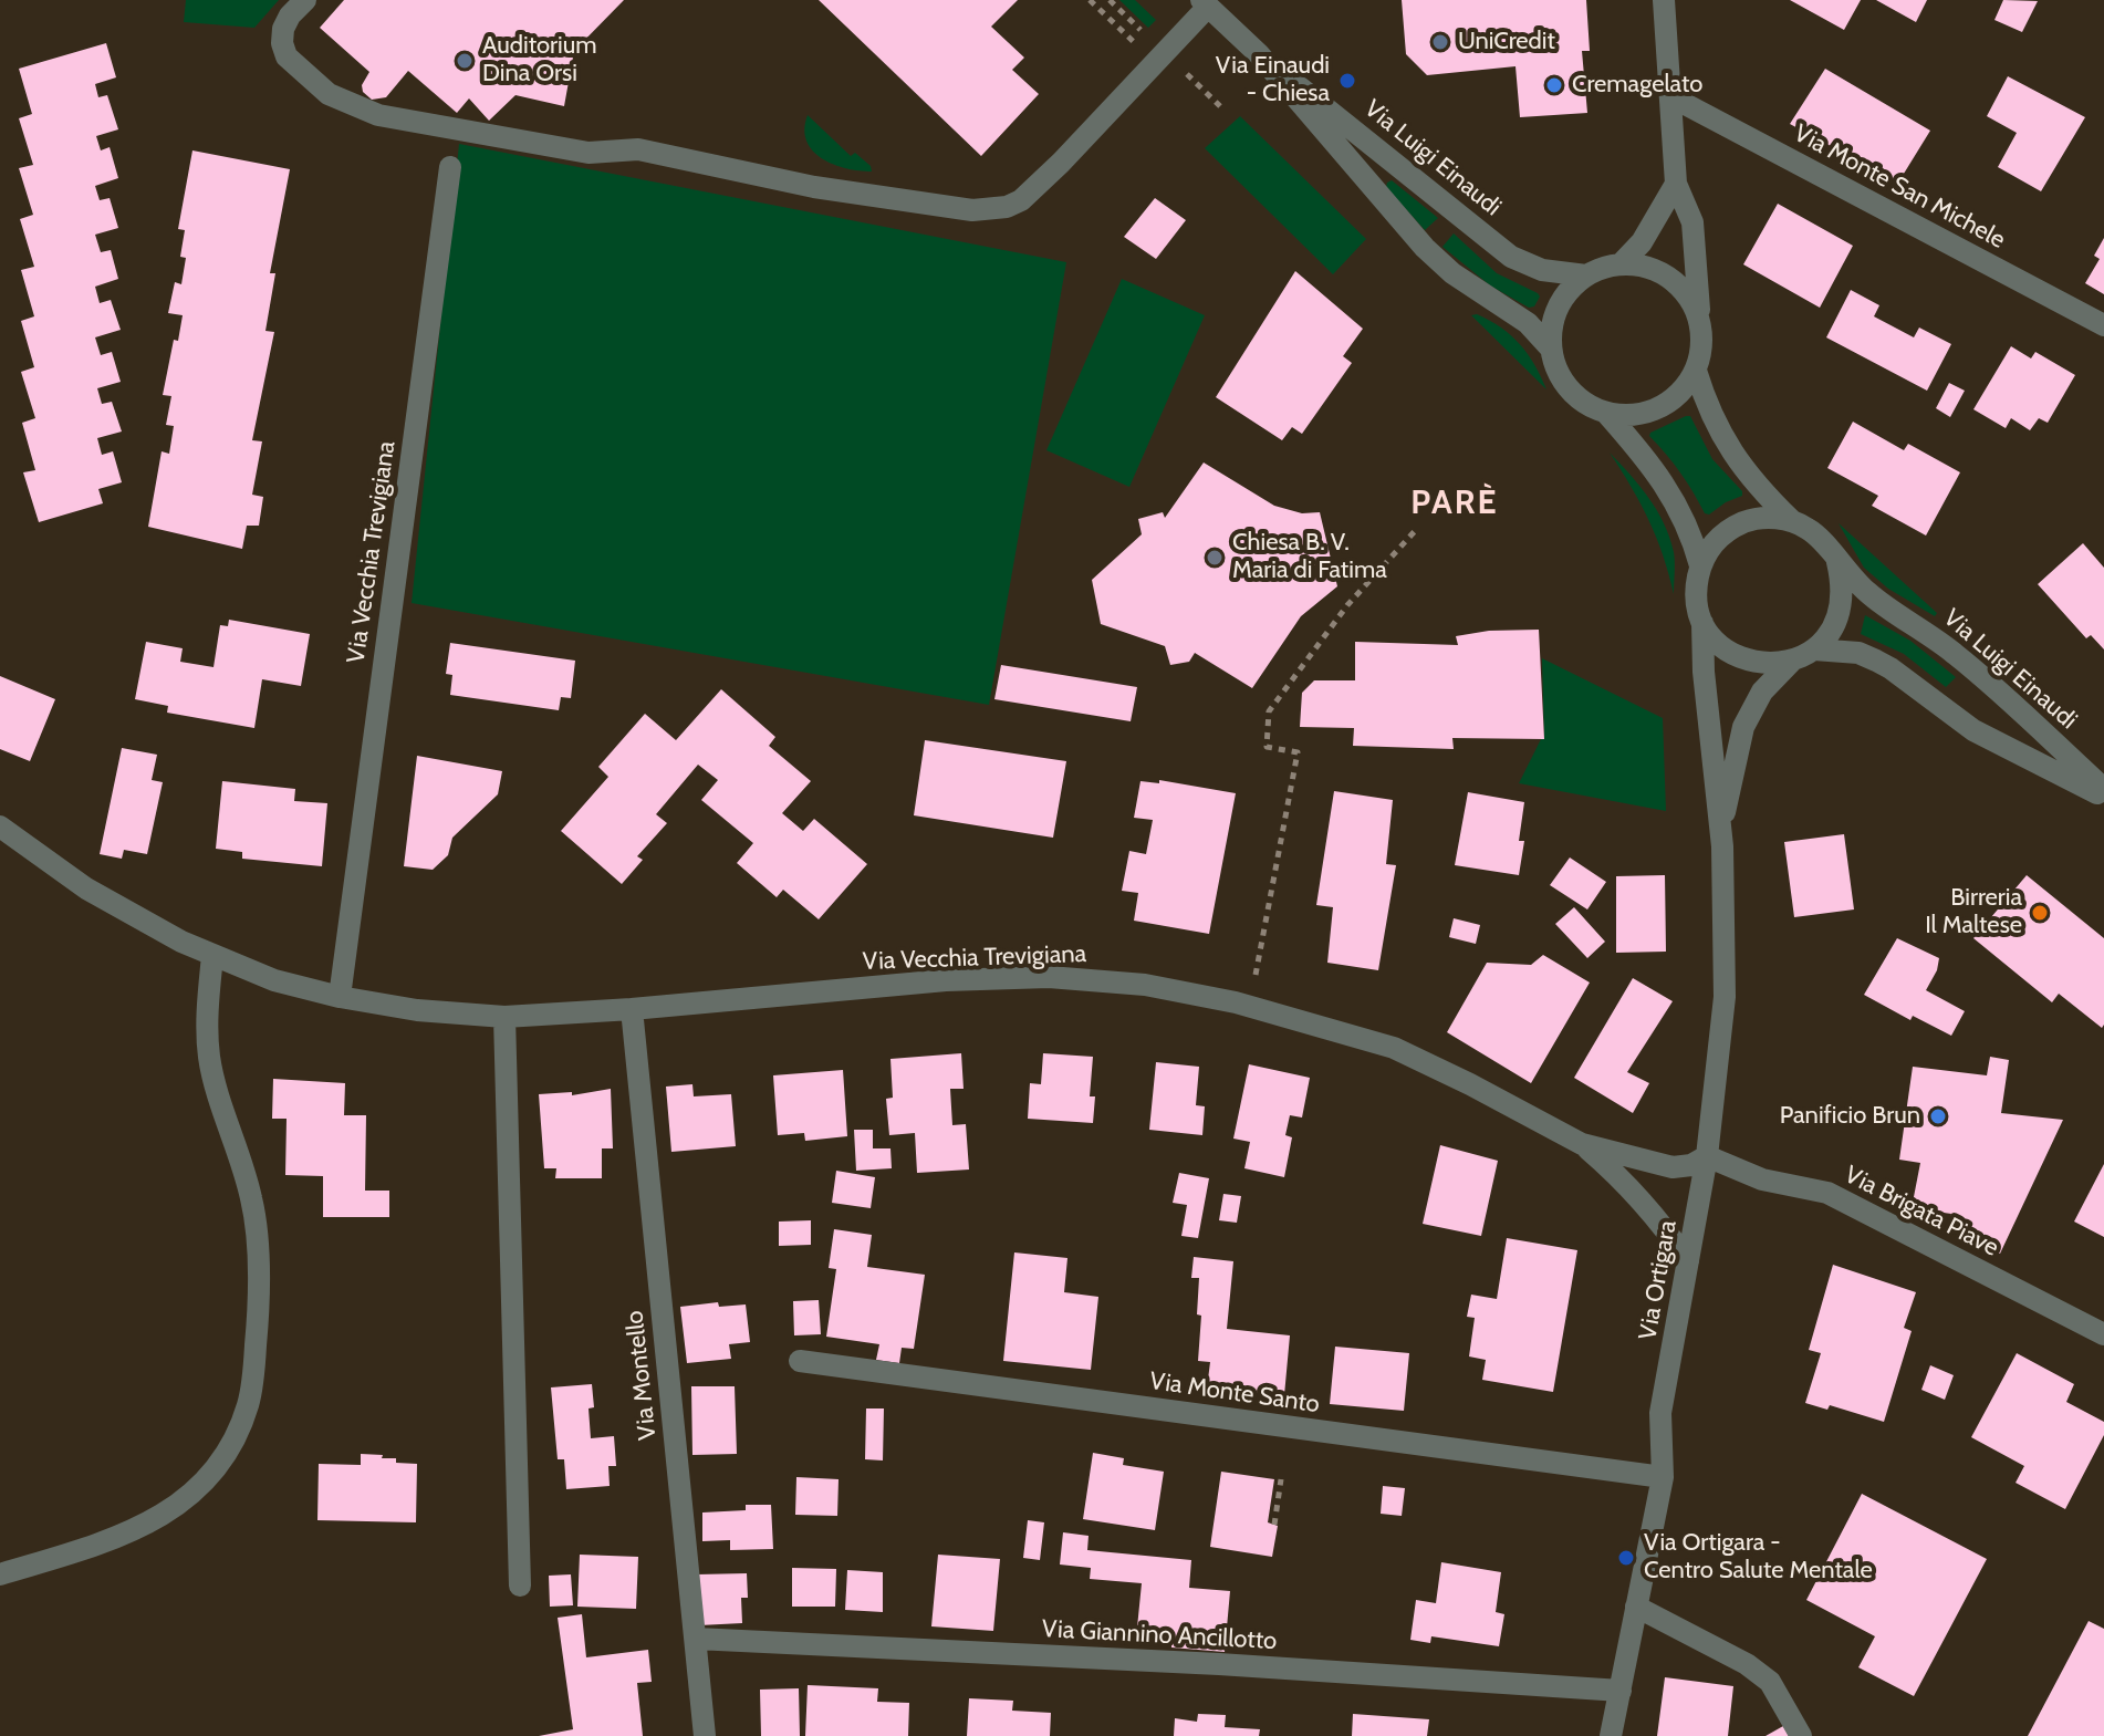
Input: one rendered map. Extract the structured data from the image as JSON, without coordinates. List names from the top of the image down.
{
  "streets": {
    "street": [
      "Via Luigi Einaudi",
      "Via Monte San Michele",
      "Via Vecchia Trevigiana",
      "Via Brigata Piave",
      "Via Ortigara",
      "Via Montello",
      "Via Monte Santo",
      "Via Giannino Ancillotto"
    ]
  },
  "crossings": [
    ["Via Luigi Einaudi", "Via Ortigara"],
    ["Via Vecchia Trevigiana", "Via Brigata Piave"],
    ["Via Vecchia Trevigiana", "Via Ortigara"],
    ["Via Vecchia Trevigiana", "Via Montello"],
    ["Via Brigata Piave", "Via Ortigara"],
    ["Via Ortigara", "Via Monte Santo"],
    ["Via Ortigara", "Via Giannino Ancillotto"],
    ["Via Montello", "Via Giannino Ancillotto"]
  ],
  "districts": ["PARÈ"],
  "places": [
    "UniCredit",
    "Auditorium Dina Orsi",
    "Via Einaudi - Chiesa",
    "Cremagelato",
    "Chiesa B. V. Maria di Fatima",
    "Birreria Il Maltese",
    "Panificio Brun",
    "Via Ortigara - Centro Salute Mentale"
  ]
}
